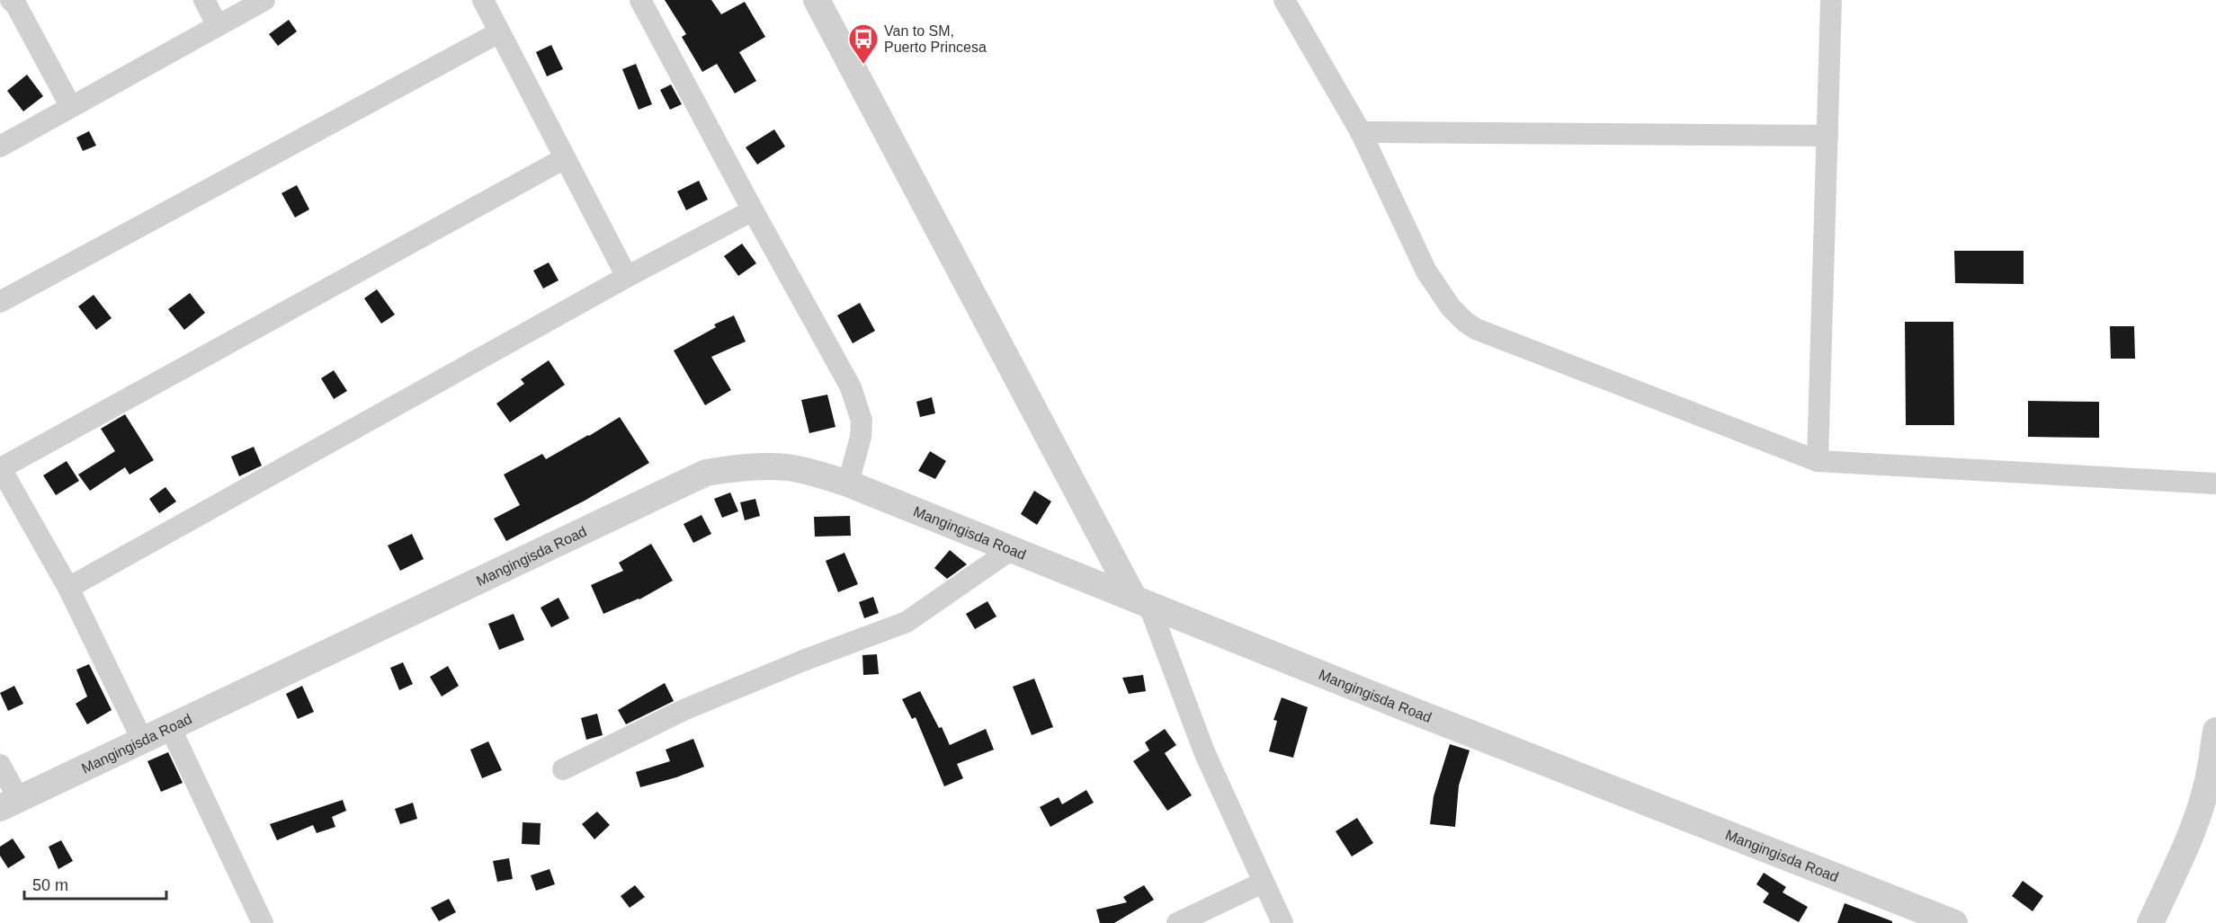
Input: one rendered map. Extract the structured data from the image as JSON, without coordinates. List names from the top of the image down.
{
  "streets": {
    "street": ["Mangingisda Road"]
  },
  "places": {
    "bus stop": ["Van to SM, Puerto Princesa"]
  },
  "scale_bar": "50 m"
}
